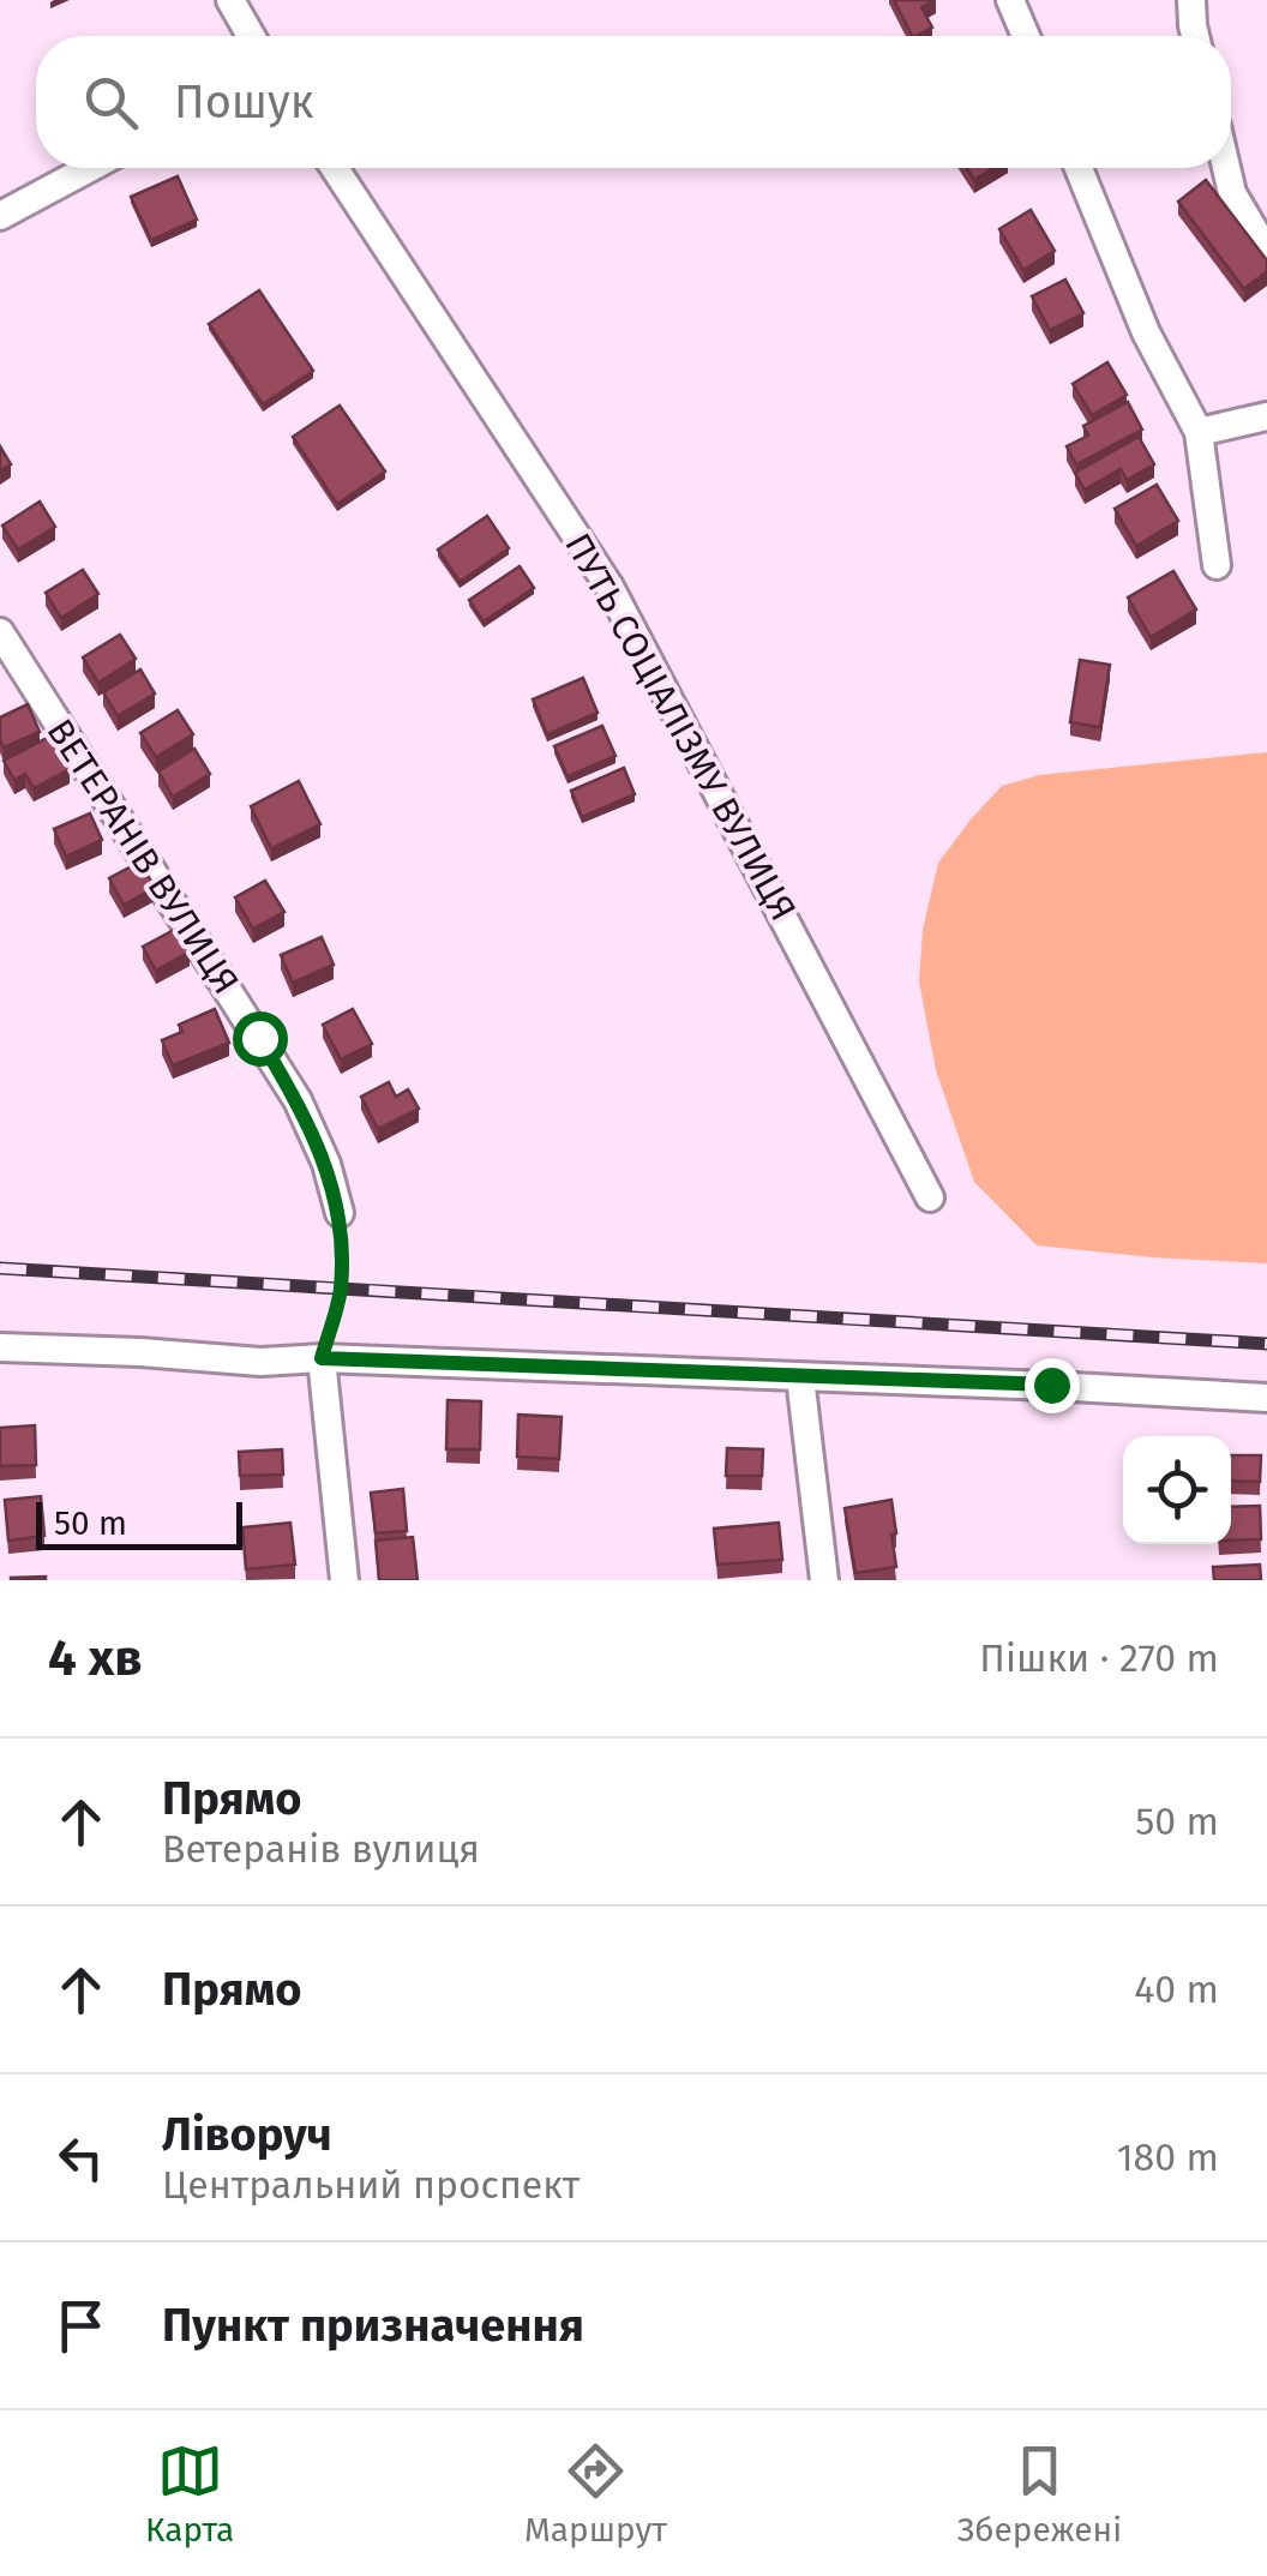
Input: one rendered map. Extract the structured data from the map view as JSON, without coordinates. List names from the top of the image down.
{
  "streets": {
    "street": ["ПУТЬ СОЦІАЛІЗМУ ВУЛИЦЯ", "ВЕТЕРАНІВ ВУЛИЦЯ"]
  },
  "scale_bar": "50 m",
  "page": {
    "search": "Пошук",
    "scale": "50 m",
    "heading": ["4 хв", "Пішки · 270 m"],
    "list": [
      ["Прямо", "Ветеранів вулиця", "50 m"],
      ["Прямо", "40 m"],
      ["Ліворуч", "Центральний проспект", "180 m"],
      "Пункт призначення"
    ],
    "nav": ["Карта", "Маршрут", "Збережені"]
  }
}
